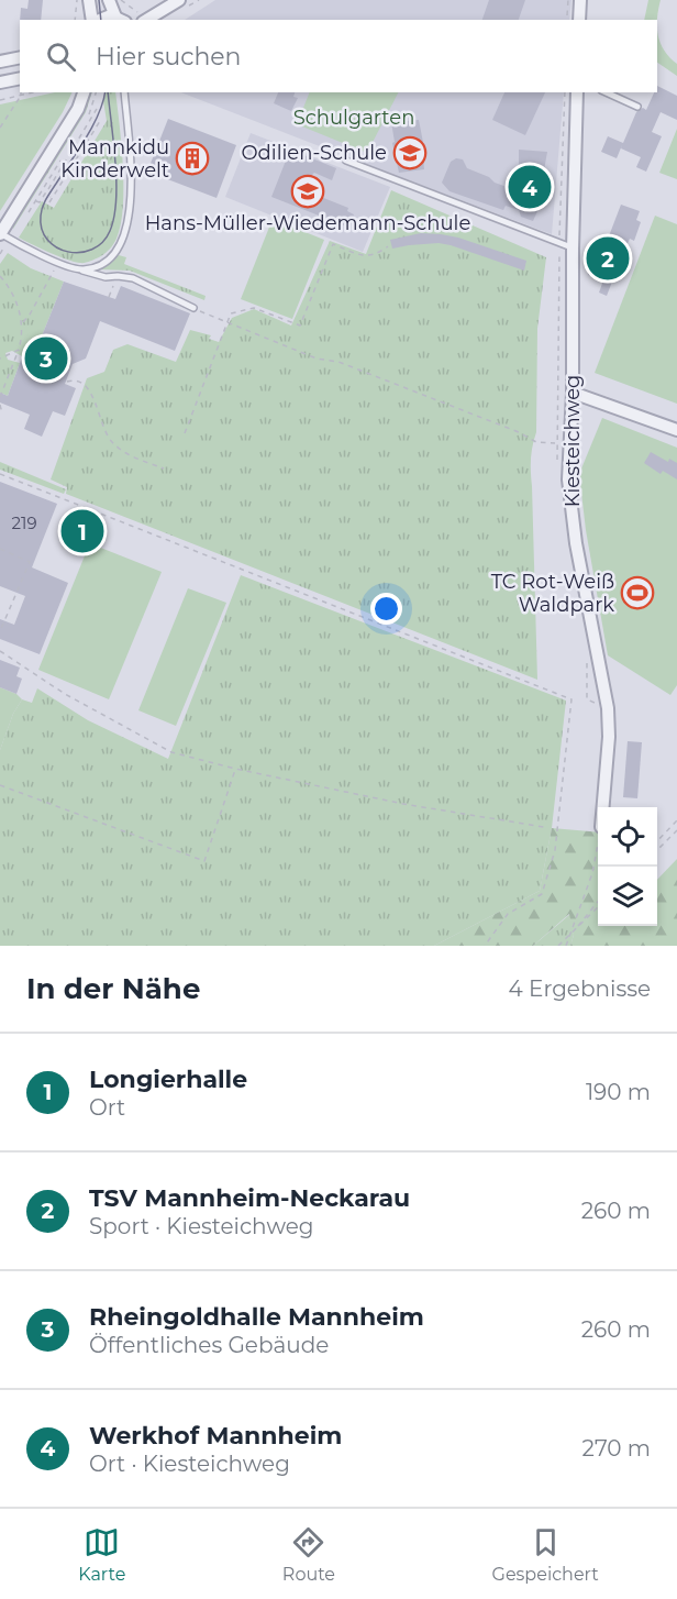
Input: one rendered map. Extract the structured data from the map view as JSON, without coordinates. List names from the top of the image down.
{
  "streets": {
    "street": ["Kiesteichweg"]
  },
  "parks": ["Schulgarten"],
  "places": {
    "school or university": ["Odilien-Schule", "Hans-Müller-Wiedemann-Schule"],
    "building": ["Mannkidu Kinderwelt"],
    "sports": ["TC Rot-Weiß Waldpark"]
  },
  "house_numbers": ["219"],
  "page": {
    "search": "Hier suchen",
    "pins": [
      "4",
      "2",
      "3",
      "1"
    ],
    "heading": ["In der Nähe", "4 Ergebnisse"],
    "list": [
      {
        "mark": "1",
        "name": "Longierhalle",
        "note": "Ort",
        "value": "190 m"
      },
      {
        "mark": "2",
        "name": "TSV Mannheim-Neckarau",
        "note": "Sport · Kiesteichweg",
        "value": "260 m"
      },
      {
        "mark": "3",
        "name": "Rheingoldhalle Mannheim",
        "note": "Öffentliches Gebäude",
        "value": "260 m"
      },
      {
        "mark": "4",
        "name": "Werkhof Mannheim",
        "note": "Ort · Kiesteichweg",
        "value": "270 m"
      }
    ],
    "nav": ["Karte", "Route", "Gespeichert"]
  }
}
